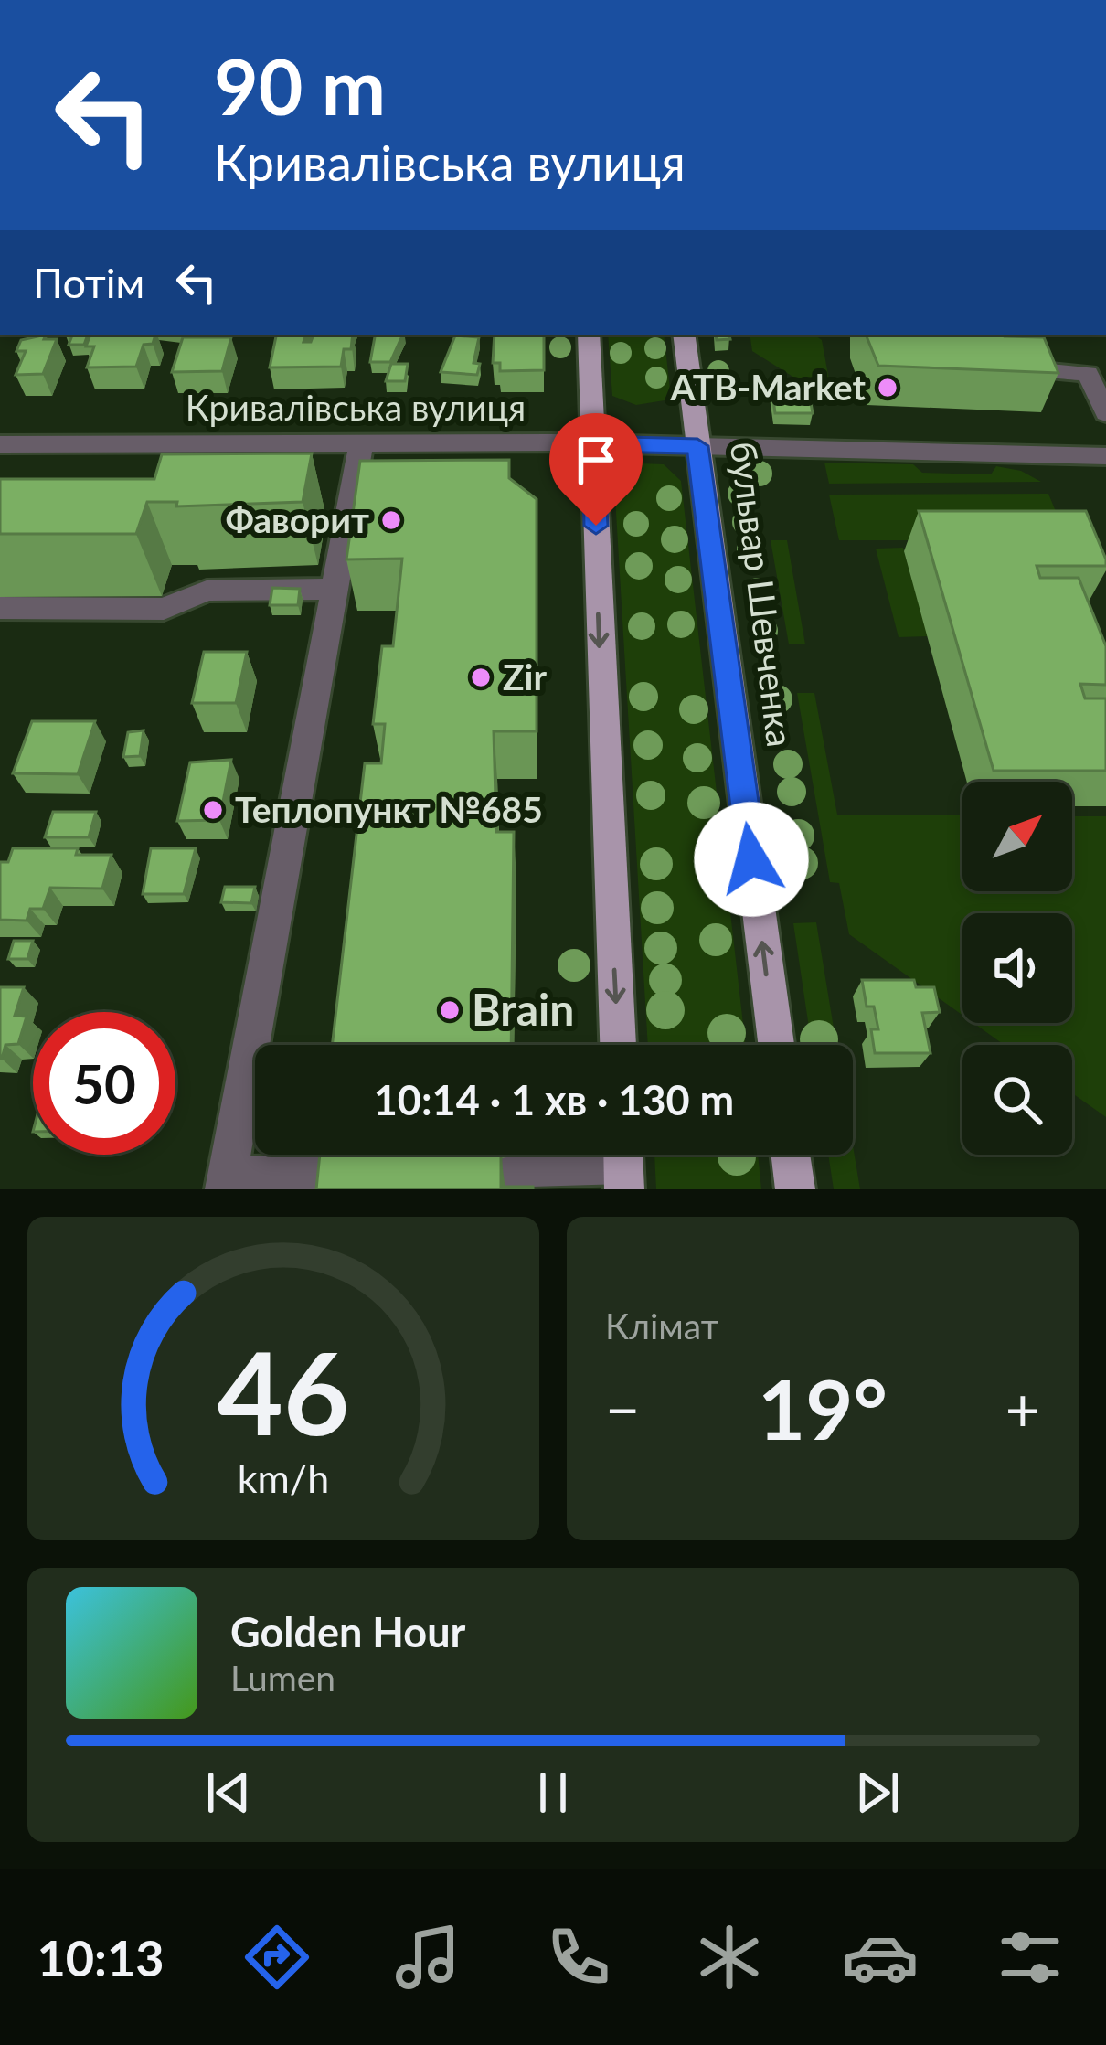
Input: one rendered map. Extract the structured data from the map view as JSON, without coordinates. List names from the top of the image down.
{
  "streets": {
    "main road": ["бульвар Шевченка"],
    "street": ["Кривалівська вулиця"]
  },
  "crossings": [
    ["Кривалівська вулиця", "бульвар Шевченка"]
  ],
  "places": [
    "ATB-Market",
    "Фаворит",
    "Zir",
    "Теплопункт №685",
    "Brain"
  ],
  "north": "top right",
  "page": {
    "turn": ["90 m", "Кривалівська вулиця"],
    "then": "Потім",
    "limit": "50",
    "trip": "10:14 · 1 хв · 130 m",
    "tile": "Клімат",
    "heat": ["−", "19°", "+"],
    "song": ["Golden Hour", "Lumen"],
    "tabs": "10:13",
    "gauge": ["46", "km/h"]
  }
}
